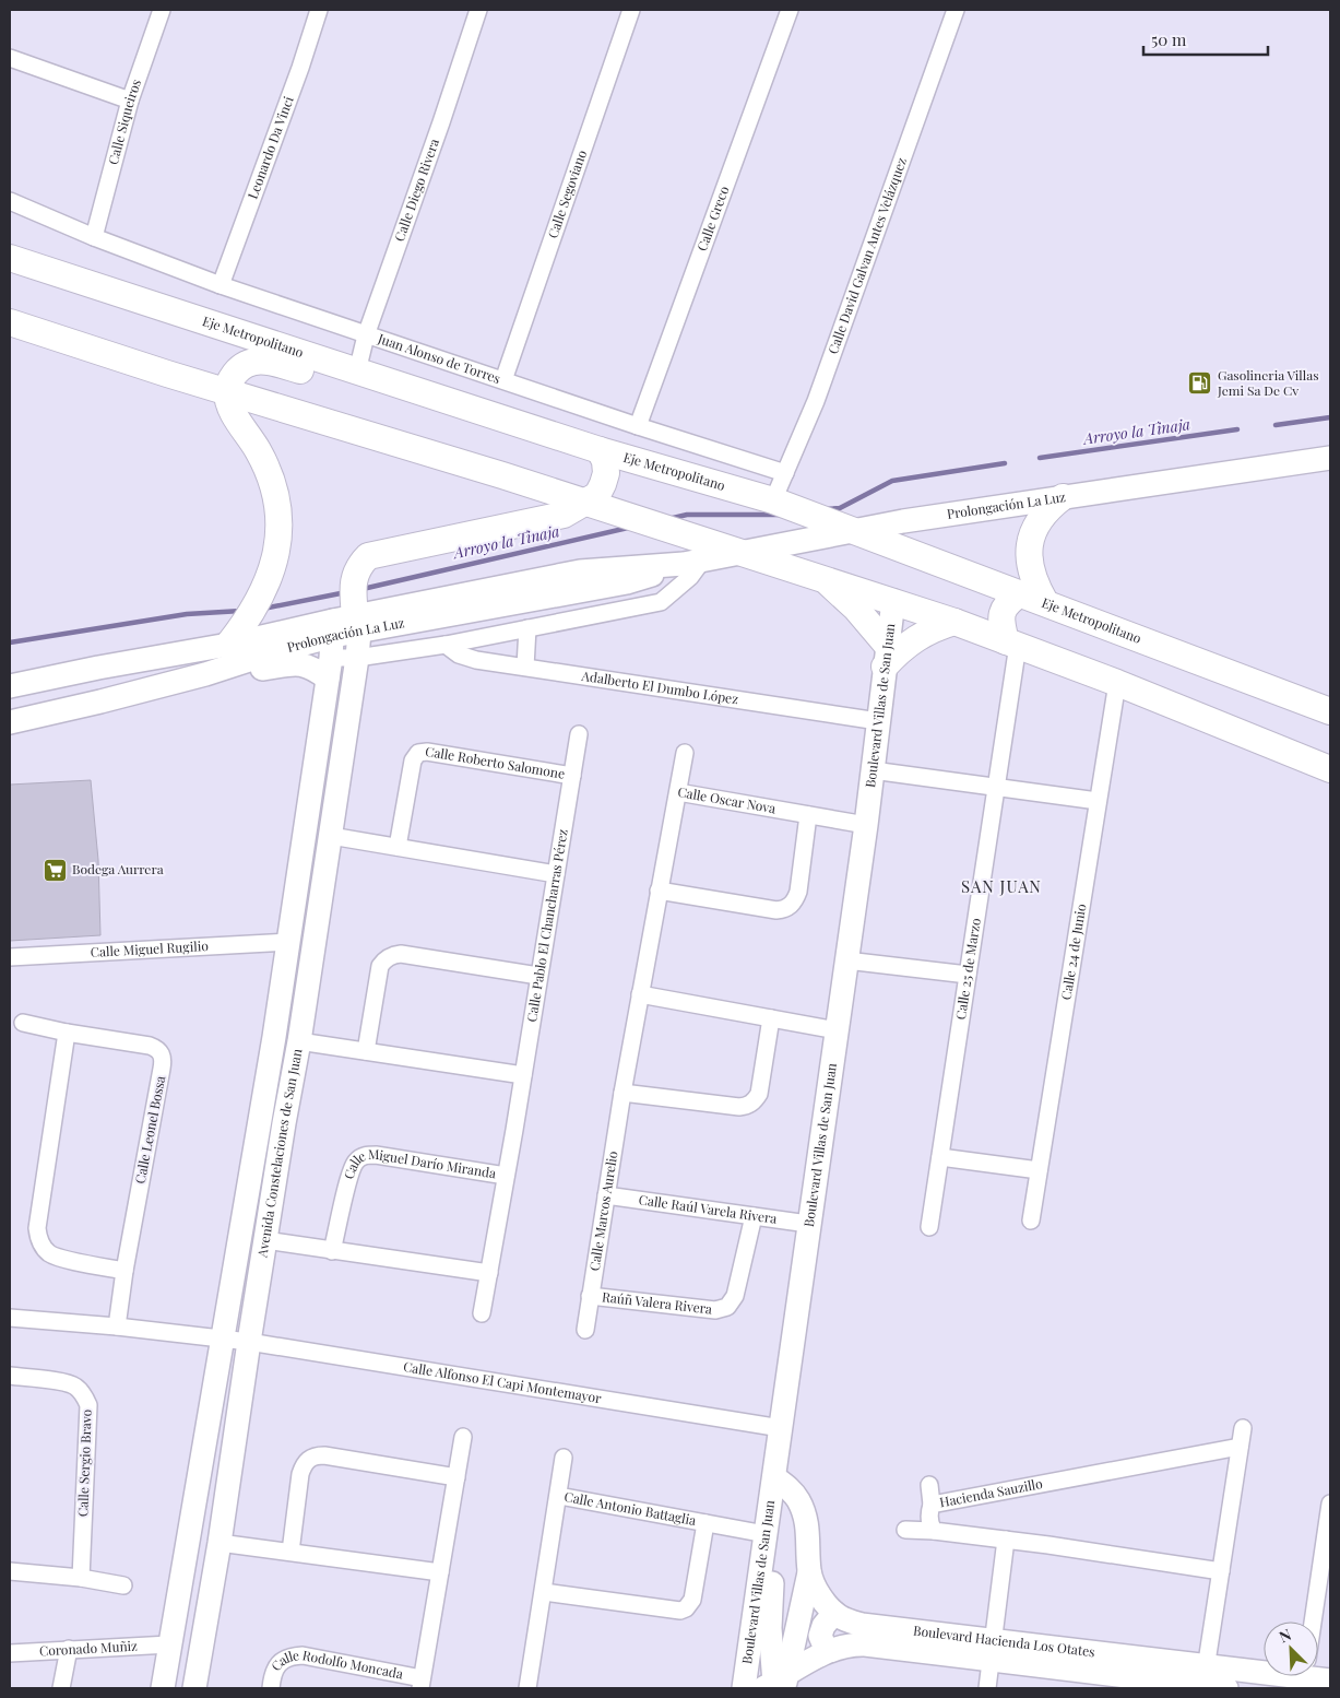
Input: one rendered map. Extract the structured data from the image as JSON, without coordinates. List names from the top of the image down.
{
  "streets": {
    "main road": ["Eje Metropolitano"],
    "street": [
      "Calle Siqueiros",
      "Leonardo Da Vinci",
      "Calle Diego Rivera",
      "Calle Segoviano",
      "Calle Greco",
      "Calle David Galvan Antes Velázquez",
      "Juan Alonso de Torres",
      "Prolongación La Luz",
      "Adalberto El Dumbo López",
      "Boulevard Villas de San Juan",
      "Calle Roberto Salomone",
      "Calle Oscar Nova",
      "Calle Pablo El Chancharras Pérez",
      "Calle Miguel Rugilio",
      "Calle 24 de Junio",
      "Calle 25 de Marzo",
      "Calle Leonel Bossa",
      "Avenida Constelaciones de San Juan",
      "Calle Miguel Darío Miranda",
      "Calle Raúl Varela Rivera",
      "Calle Marcos Aurelio",
      "Raúñ Valera Rivera",
      "Calle Alfonso El Capi Montemayor",
      "Calle Sergio Bravo",
      "Hacienda Sauzillo",
      "Calle Antonio Battaglia",
      "Boulevard Hacienda Los Otates",
      "Coronado Muñiz",
      "Calle Rodolfo Moncada"
    ]
  },
  "crossings": [
    ["Calle Siqueiros", "Juan Alonso de Torres"],
    ["Leonardo Da Vinci", "Juan Alonso de Torres"],
    ["Calle Diego Rivera", "Eje Metropolitano"],
    ["Calle Diego Rivera", "Juan Alonso de Torres"],
    ["Calle Segoviano", "Juan Alonso de Torres"],
    ["Calle Greco", "Juan Alonso de Torres"],
    ["Calle David Galvan Antes Velázquez", "Eje Metropolitano"],
    ["Calle David Galvan Antes Velázquez", "Juan Alonso de Torres"],
    ["Eje Metropolitano", "Prolongación La Luz"],
    ["Prolongación La Luz", "Avenida Constelaciones de San Juan"],
    ["Adalberto El Dumbo López", "Boulevard Villas de San Juan"],
    ["Boulevard Villas de San Juan", "Calle Oscar Nova"],
    ["Boulevard Villas de San Juan", "Calle Raúl Varela Rivera"],
    ["Boulevard Villas de San Juan", "Calle Alfonso El Capi Montemayor"],
    ["Boulevard Villas de San Juan", "Calle Antonio Battaglia"],
    ["Boulevard Villas de San Juan", "Boulevard Hacienda Los Otates"],
    ["Calle Roberto Salomone", "Calle Pablo El Chancharras Pérez"],
    ["Calle Oscar Nova", "Calle Marcos Aurelio"],
    ["Calle Pablo El Chancharras Pérez", "Calle Miguel Darío Miranda"],
    ["Calle Miguel Rugilio", "Avenida Constelaciones de San Juan"],
    ["Calle Leonel Bossa", "Calle Alfonso El Capi Montemayor"],
    ["Avenida Constelaciones de San Juan", "Calle Alfonso El Capi Montemayor"],
    ["Avenida Constelaciones de San Juan", "Coronado Muñiz"],
    ["Calle Raúl Varela Rivera", "Calle Marcos Aurelio"],
    ["Calle Raúl Varela Rivera", "Raúñ Valera Rivera"],
    ["Calle Marcos Aurelio", "Raúñ Valera Rivera"]
  ],
  "districts": ["SAN JUAN"],
  "water": ["Arroyo la Tinaja"],
  "places": {
    "fuel station": ["Gasolineria Villas Jemi Sa De Cv"],
    "supermarket": ["Bodega Aurrera"]
  },
  "scale_bar": "50 m",
  "north": "top left"
}
